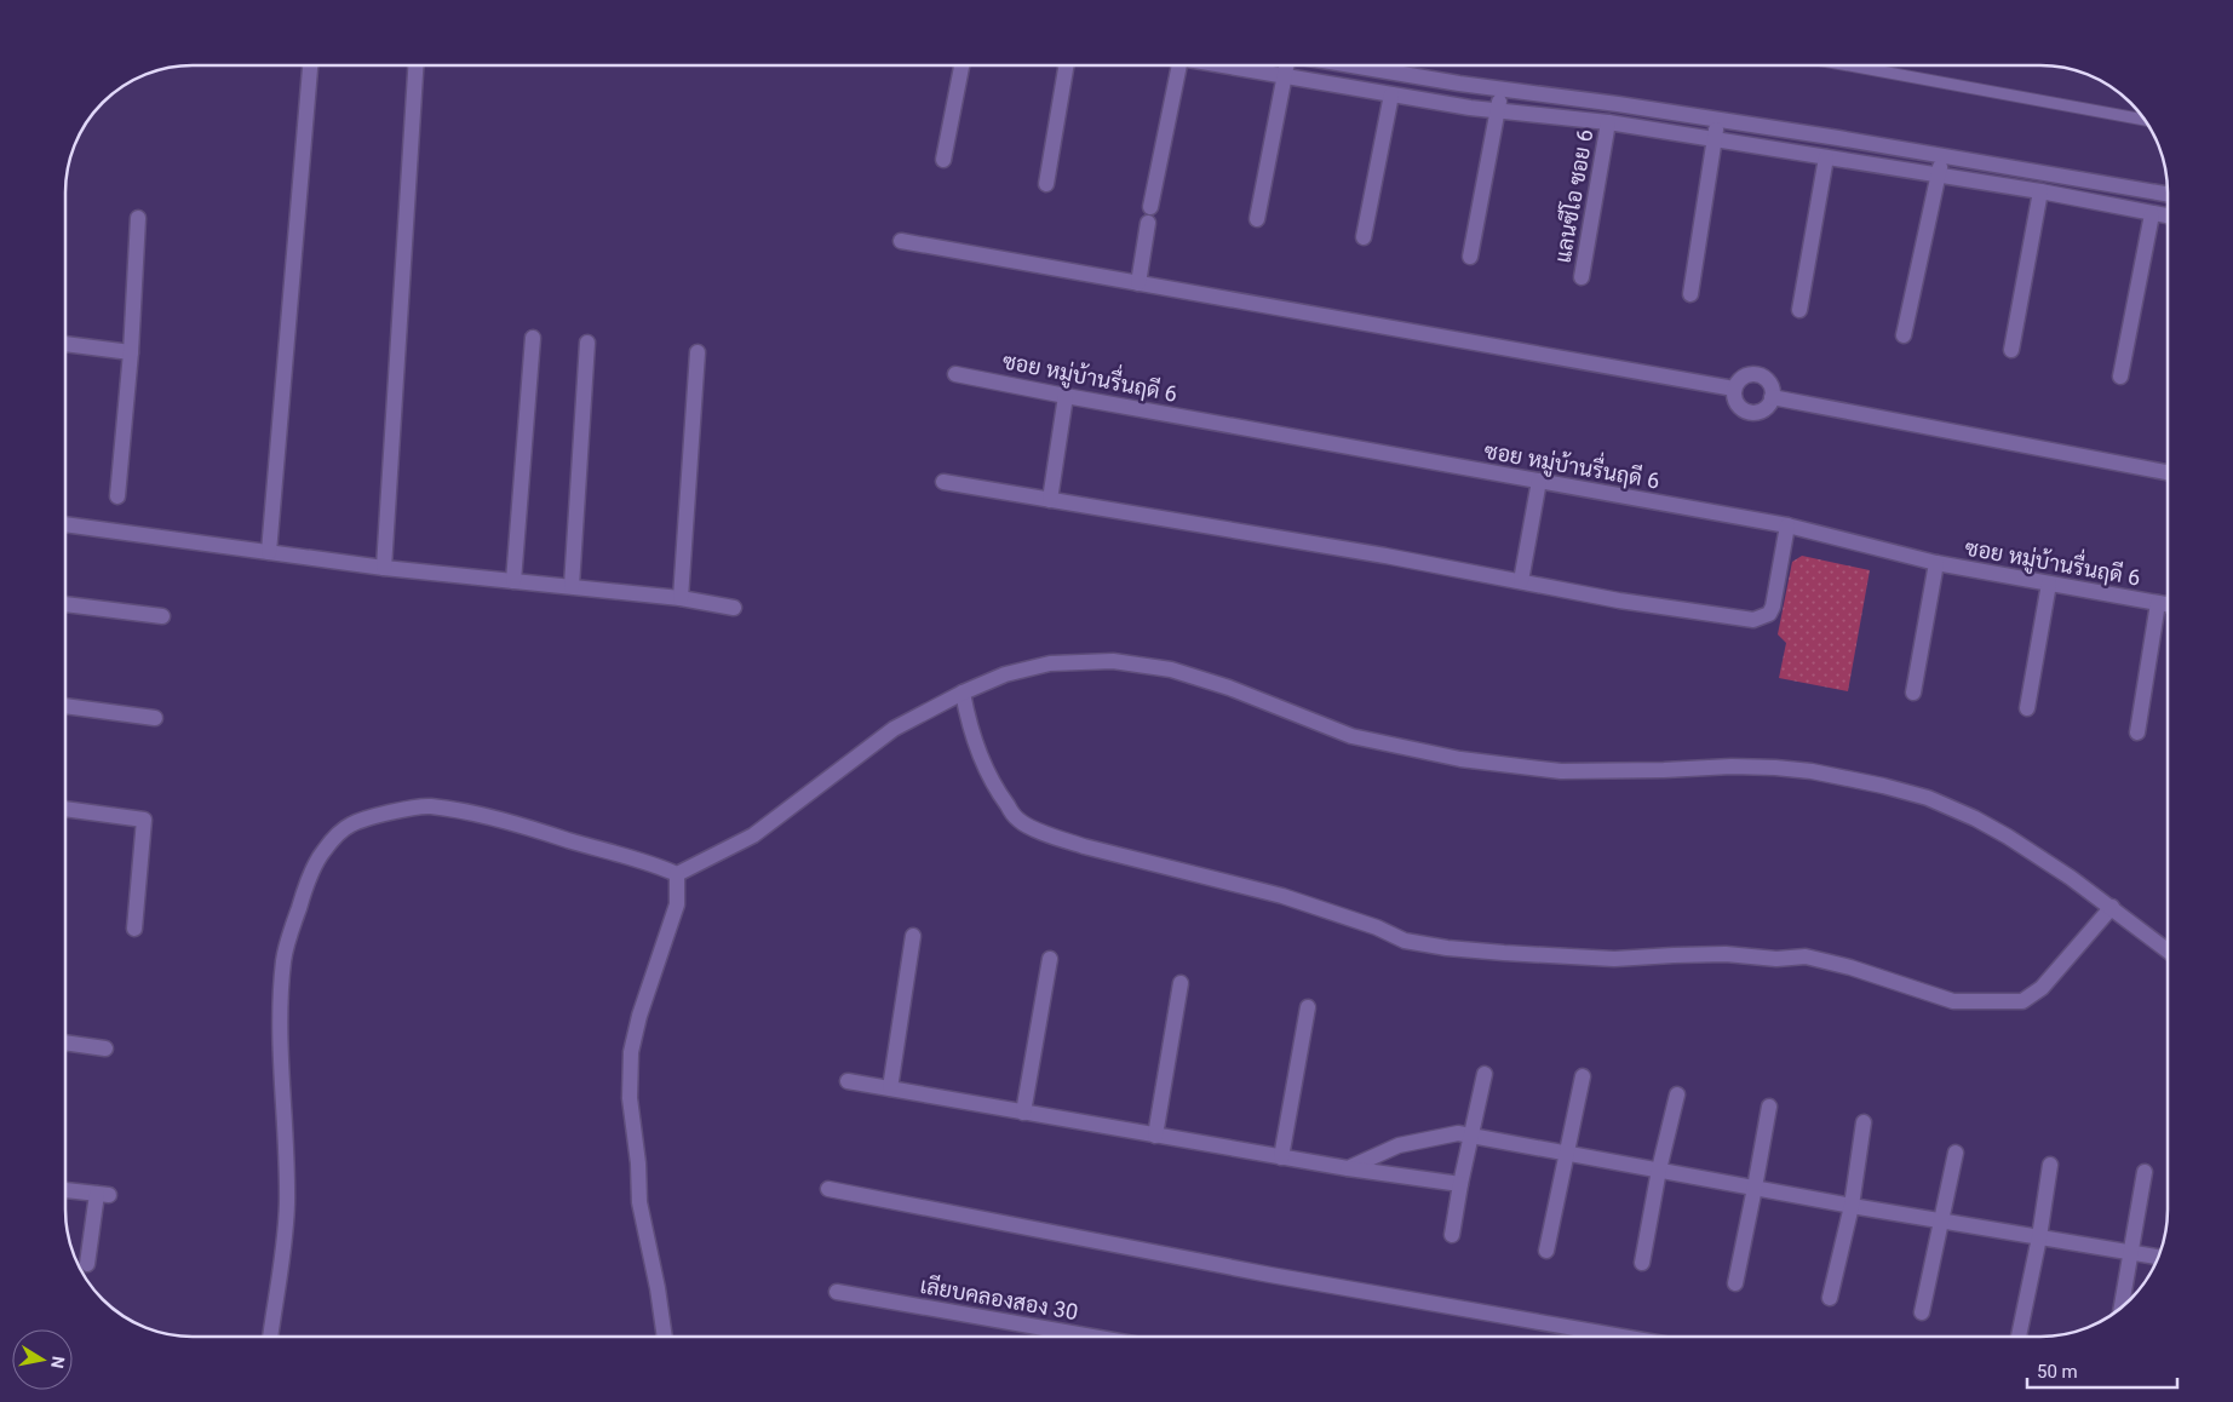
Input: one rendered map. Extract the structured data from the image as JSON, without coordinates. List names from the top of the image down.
{
  "streets": {
    "street": ["แลนซีโอ ซอย 6", "ซอย หมู่บ้านรื่นฤดี 6", "เลียบคลองสอง 30"]
  },
  "scale_bar": "50 m",
  "north": "right"
}
